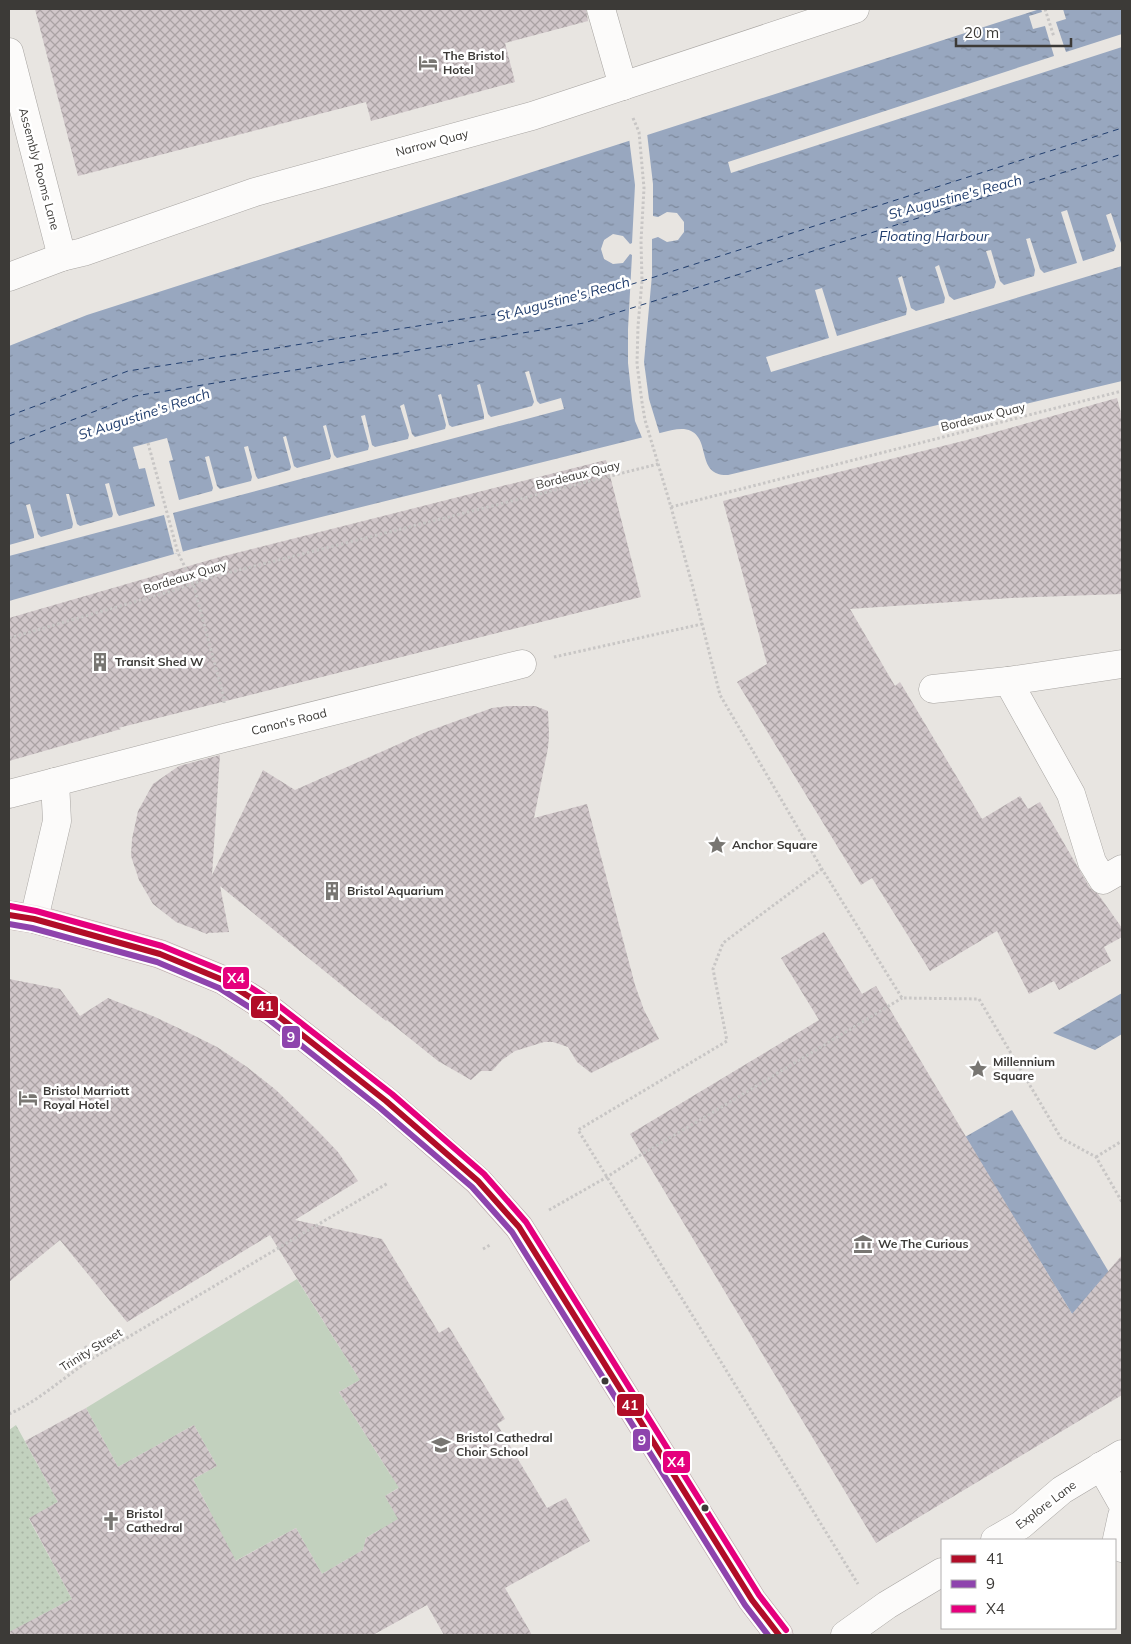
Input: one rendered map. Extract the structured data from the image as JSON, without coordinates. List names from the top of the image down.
{
  "streets": {
    "street": [
      "Narrow Quay",
      "Assembly Rooms Lane",
      "Canon's Road",
      "Explore Lane"
    ],
    "path": ["Bordeaux Quay", "Trinity Street"]
  },
  "crossings": [
    ["Narrow Quay", "Assembly Rooms Lane"]
  ],
  "water": ["St Augustine's Reach", "Floating Harbour"],
  "places": {
    "hotel": ["The Bristol Hotel", "Bristol Marriott Royal Hotel"],
    "building": ["Transit Shed W", "Bristol Aquarium"],
    "place": ["Anchor Square", "Millennium Square"],
    "museum": ["We The Curious"],
    "school or university": ["Bristol Cathedral Choir School"],
    "church": ["Bristol Cathedral"]
  },
  "lines": ["transit line X4", "transit line 41", "transit line 9"],
  "legend": ["41", "9", "X4"],
  "scale_bar": "20 m"
}
